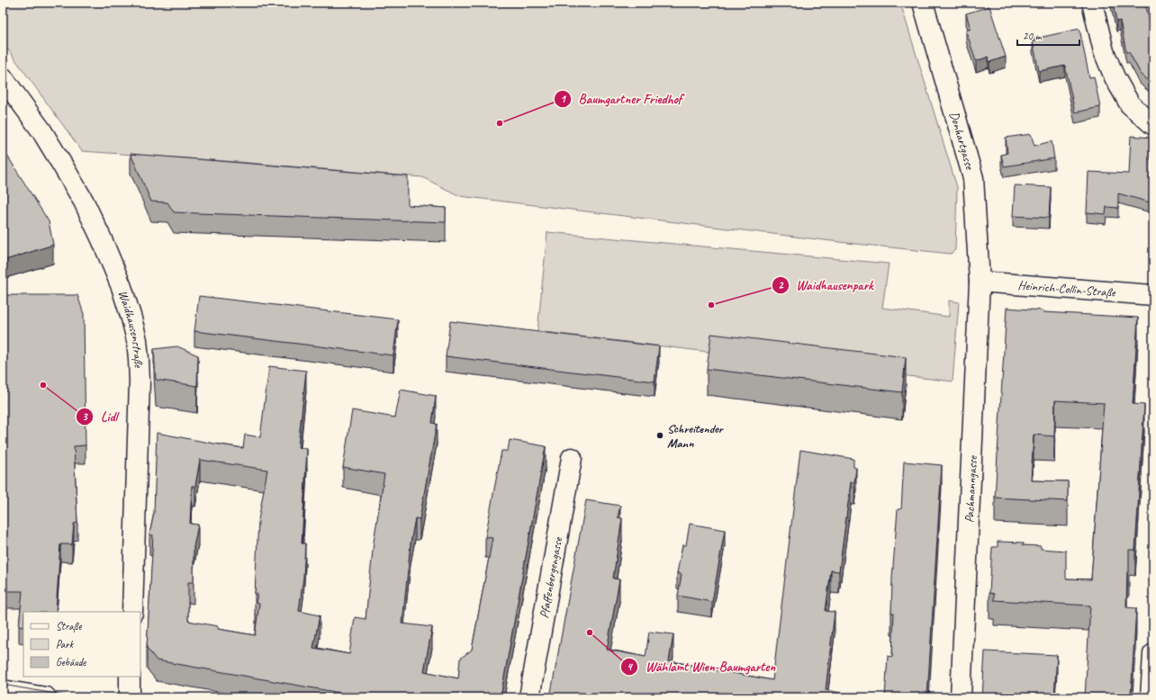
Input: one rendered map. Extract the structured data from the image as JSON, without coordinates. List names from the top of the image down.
{
  "streets": {
    "street": [
      "Donhartgasse",
      "Heinrich-Collin-Straße",
      "Waidhausenstraße",
      "Pachmanngasse",
      "Pfaffenbergengasse"
    ]
  },
  "crossings": [
    ["Donhartgasse", "Heinrich-Collin-Straße"],
    ["Donhartgasse", "Pachmanngasse"],
    ["Heinrich-Collin-Straße", "Pachmanngasse"]
  ],
  "places": [
    "Baumgartner Friedhof",
    "Waidhausenpark",
    "Lidl",
    "Schreitender Mann",
    "Wählamt Wien-Baumgarten"
  ],
  "legend": ["Straße", "Park", "Gebäude"],
  "scale_bar": "20 m"
}
